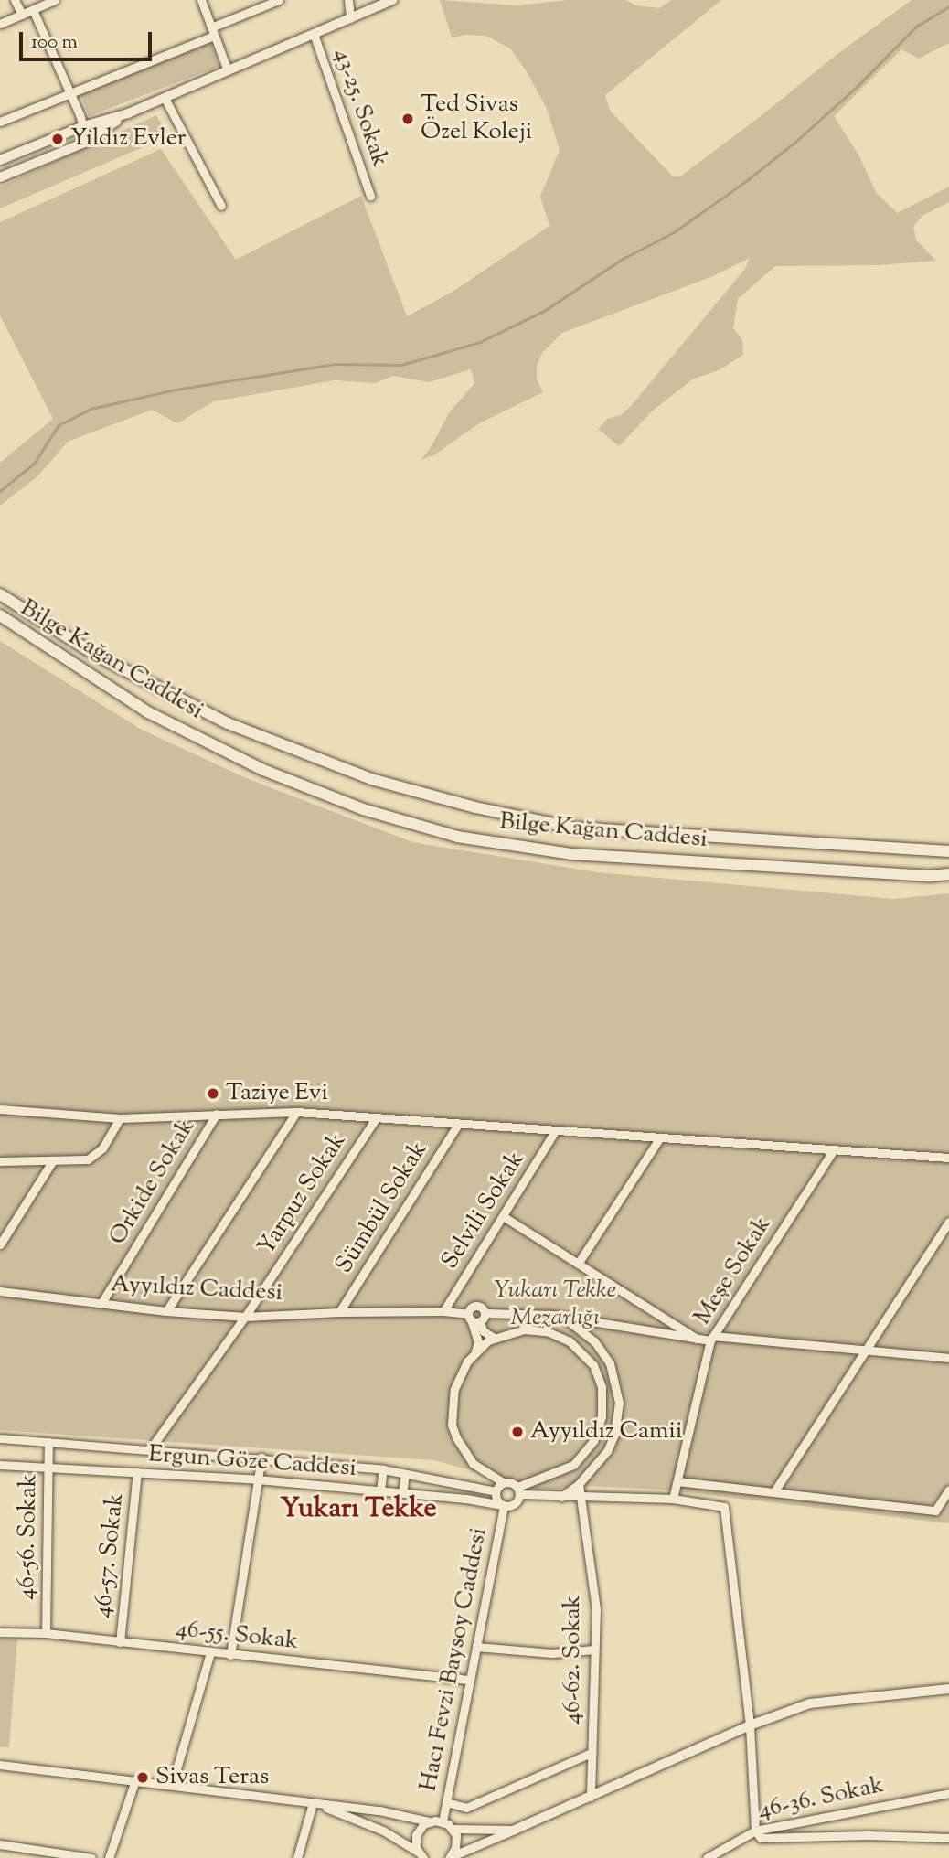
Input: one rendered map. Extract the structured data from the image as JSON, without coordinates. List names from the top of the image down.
{
  "streets": {
    "main road": ["Bilge Kağan Caddesi"],
    "street": [
      "43-25. Sokak",
      "Orkide Sokak",
      "Yarpuz Sokak",
      "Sümbül Sokak",
      "Selvili Sokak",
      "Meşe Sokak",
      "Ayyıldız Caddesi",
      "Ergun Göze Caddesi",
      "46-56. Sokak",
      "46-57. Sokak",
      "46-55. Sokak",
      "Hacı Fevzi Baysoy Caddesi",
      "46-62. Sokak",
      "46-36. Sokak"
    ]
  },
  "crossings": [
    ["Orkide Sokak", "Ayyıldız Caddesi"],
    ["Yarpuz Sokak", "Ayyıldız Caddesi"],
    ["Yarpuz Sokak", "Ergun Göze Caddesi"],
    ["Sümbül Sokak", "Ayyıldız Caddesi"],
    ["Selvili Sokak", "Ayyıldız Caddesi"],
    ["Meşe Sokak", "Ayyıldız Caddesi"],
    ["Ergun Göze Caddesi", "46-56. Sokak"],
    ["Ergun Göze Caddesi", "46-57. Sokak"],
    ["Ergun Göze Caddesi", "Hacı Fevzi Baysoy Caddesi"],
    ["46-56. Sokak", "46-55. Sokak"],
    ["46-57. Sokak", "46-55. Sokak"],
    ["46-55. Sokak", "Hacı Fevzi Baysoy Caddesi"]
  ],
  "districts": ["Yukarı Tekke"],
  "parks": ["Yukarı Tekke Mezarlığı"],
  "places": [
    "Ted Sivas Özel Koleji",
    "Yıldız Evler",
    "Taziye Evi",
    "Ayyıldız Camii",
    "Sivas Teras"
  ],
  "scale_bar": "100 m"
}
